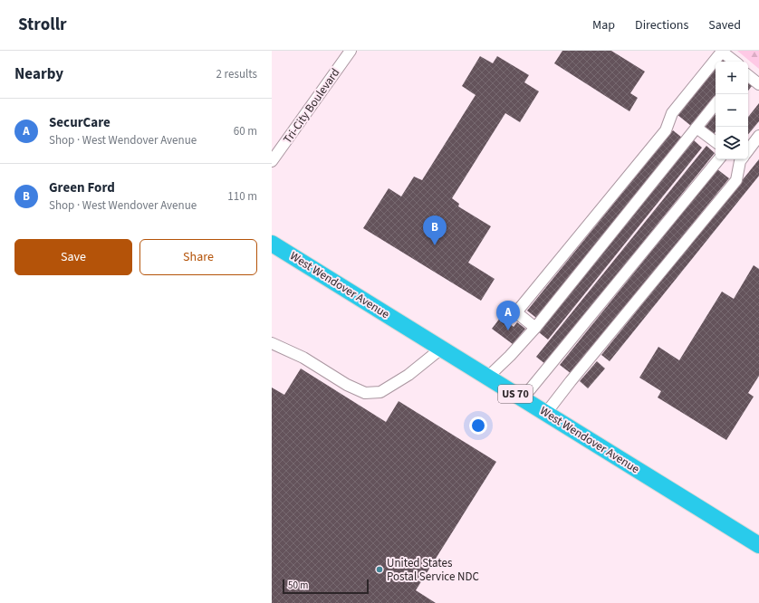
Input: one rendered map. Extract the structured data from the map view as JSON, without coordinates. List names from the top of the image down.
{
  "streets": {
    "highway": ["West Wendover Avenue", "US 70"],
    "street": ["Tri-City Boulevard"]
  },
  "places": ["United States Postal Service NDC"],
  "scale_bar": "50 m",
  "page": {
    "header": "Strollr",
    "nav": ["Map", "Directions", "Saved"],
    "heading": ["Nearby", "2 results"],
    "map_buttons": ["+", "−"],
    "list": [
      {
        "mark": "A",
        "name": "SecurCare",
        "note": "Shop · West Wendover Avenue",
        "value": "60 m"
      },
      {
        "mark": "B",
        "name": "Green Ford",
        "note": "Shop · West Wendover Avenue",
        "value": "110 m"
      }
    ],
    "pins": ["B", "A"],
    "buttons": ["Save", "Share"],
    "scale": "50 m"
  }
}
